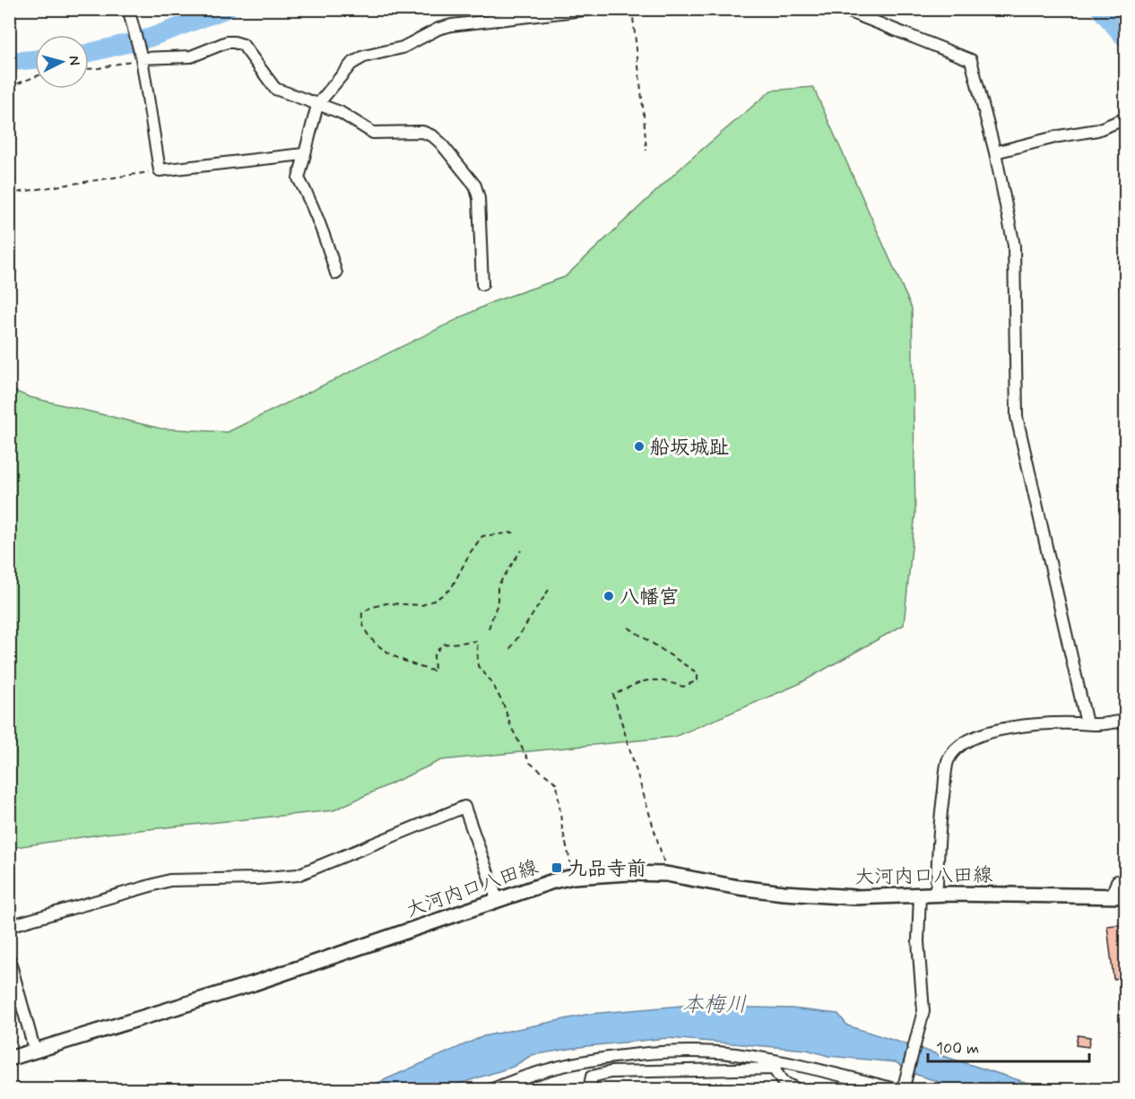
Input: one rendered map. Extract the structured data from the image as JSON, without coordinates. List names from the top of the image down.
{
  "streets": {
    "main road": ["大河内口八田線"]
  },
  "water": ["本梅川"],
  "places": {
    "other": ["船坂城趾", "八幡宮"],
    "transit": ["九品寺前"]
  },
  "scale_bar": "100 m",
  "north": "right"
}
